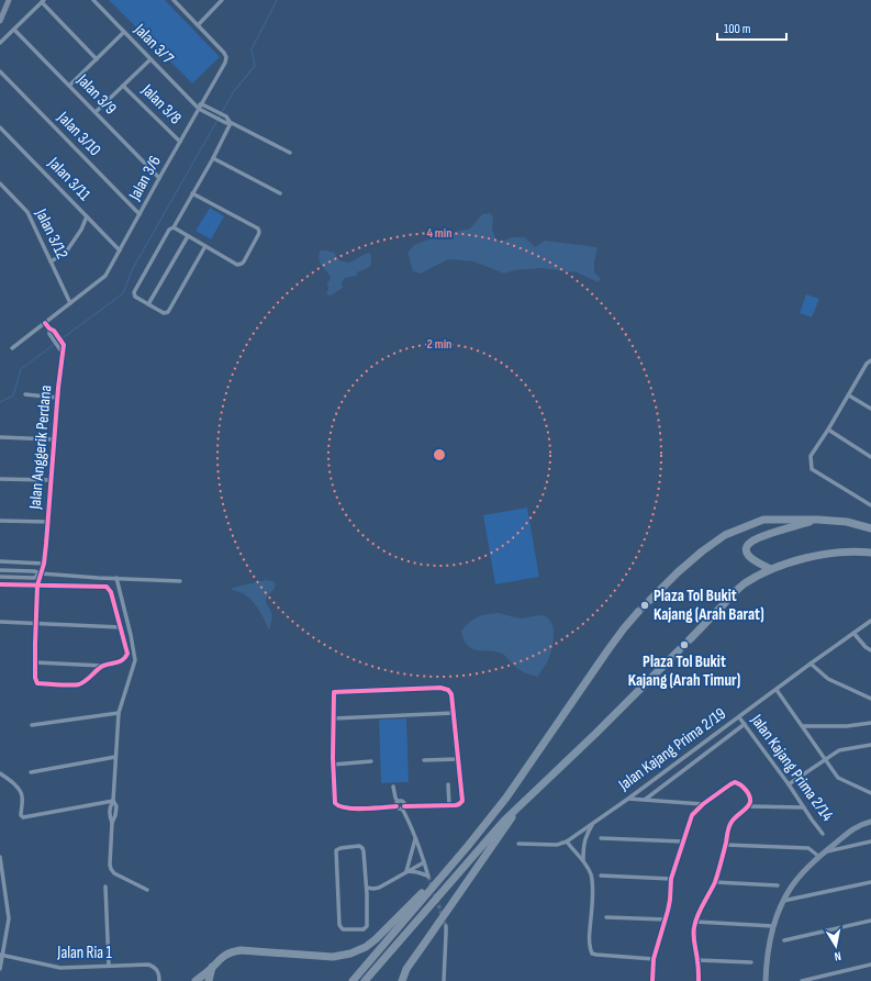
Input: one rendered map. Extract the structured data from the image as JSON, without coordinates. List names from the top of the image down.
{
  "streets": {
    "street": [
      "Jalan 3/7",
      "Jalan 3/9",
      "Jalan 3/8",
      "Jalan 3/10",
      "Jalan 3/6",
      "Jalan 3/11",
      "Jalan 3/12",
      "Jalan Anggerik Perdana",
      "Jalan Kajang Prima 2/19",
      "Jalan Kajang Prima 2/14",
      "Jalan Ria 1"
    ]
  },
  "crossings": [
    ["Jalan 3/7", "Jalan 3/6"],
    ["Jalan 3/9", "Jalan 3/6"],
    ["Jalan 3/8", "Jalan 3/6"],
    ["Jalan 3/10", "Jalan 3/6"],
    ["Jalan 3/6", "Jalan 3/11"],
    ["Jalan 3/6", "Jalan 3/12"],
    ["Jalan 3/6", "Jalan Anggerik Perdana"],
    ["Jalan Kajang Prima 2/19", "Jalan Kajang Prima 2/14"]
  ],
  "places": ["Plaza Tol Bukit Kajang (Arah Barat)", "Plaza Tol Bukit Kajang (Arah Timur)"],
  "scale_bar": "100 m",
  "north": "bottom",
  "rings": ["4 min", "2 min"]
}
